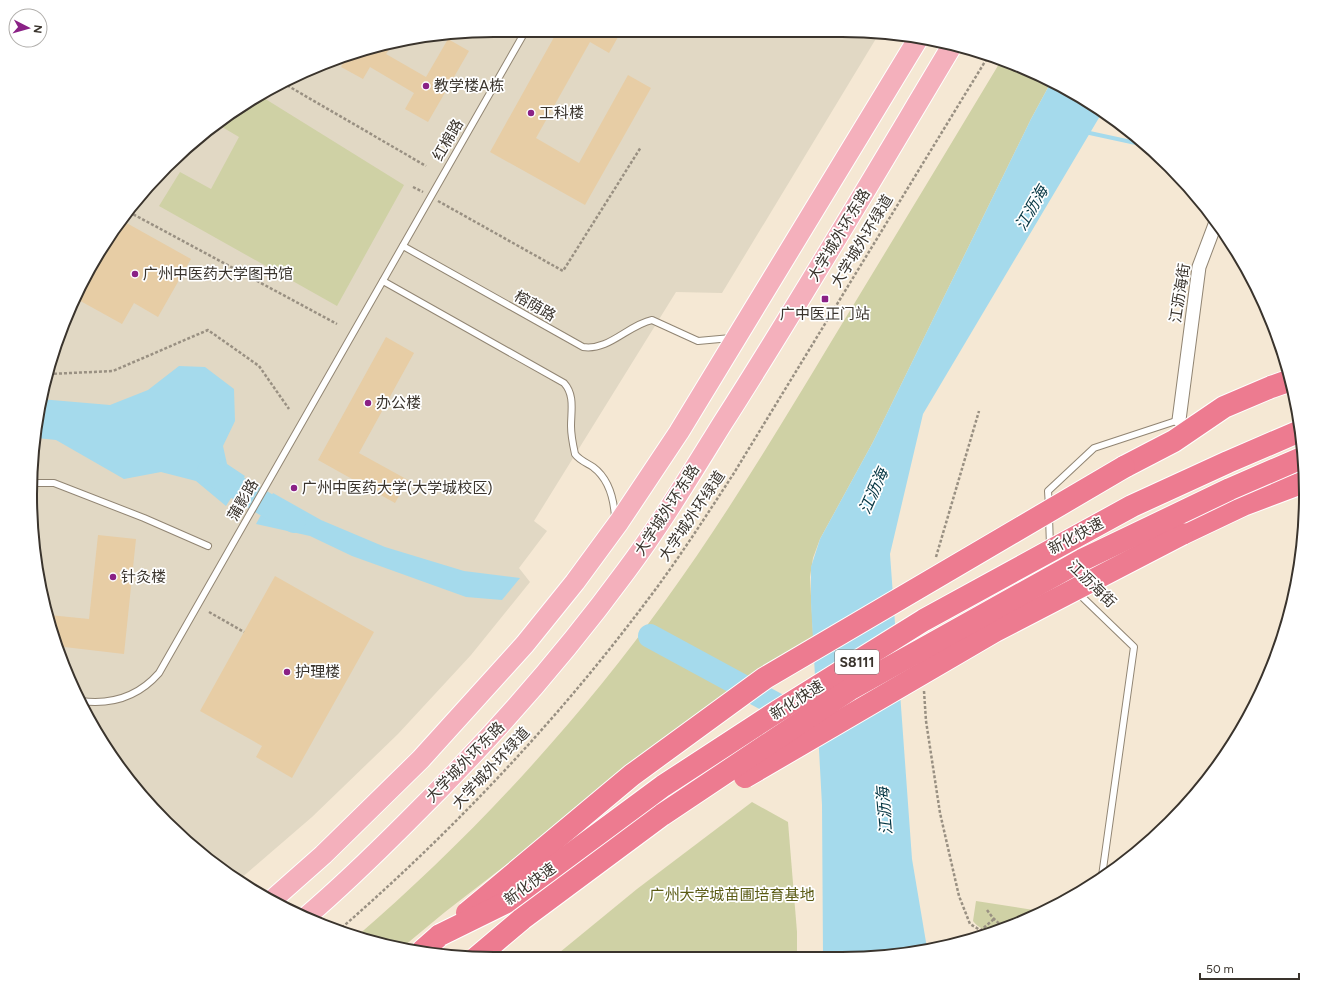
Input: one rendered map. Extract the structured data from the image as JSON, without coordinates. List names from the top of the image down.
{
  "streets": {
    "highway": ["新化快速", "S8111"],
    "main road": ["大学城外环东路"],
    "street": ["江沥海街"],
    "lane": ["红棉路", "榕荫路", "蒲影路"],
    "path": ["大学城外环绿道"]
  },
  "crossings": [
    ["红棉路", "榕荫路"],
    ["红棉路", "蒲影路"]
  ],
  "water": ["江沥海"],
  "parks": ["广州大学城苗圃培育基地"],
  "places": {
    "other": [
      "教学楼A栋",
      "工科楼",
      "广州中医药大学图书馆",
      "办公楼",
      "广州中医药大学(大学城校区)",
      "针灸楼",
      "护理楼"
    ],
    "transit": ["广中医正门站"]
  },
  "scale_bar": "50 m",
  "north": "right"
}
